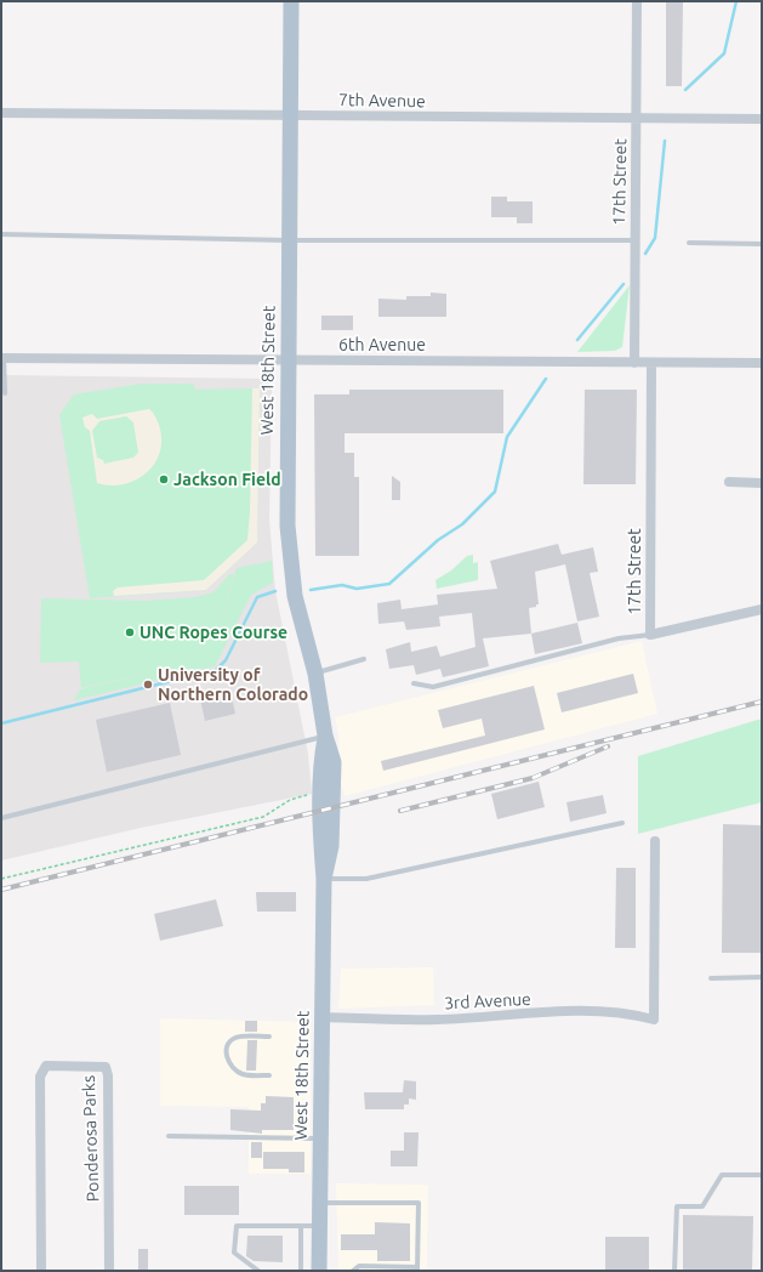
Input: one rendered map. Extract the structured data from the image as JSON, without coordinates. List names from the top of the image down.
{
  "streets": {
    "main road": ["West 18th Street"],
    "street": [
      "7th Avenue",
      "17th Street",
      "6th Avenue",
      "3rd Avenue",
      "Ponderosa Parks"
    ]
  },
  "crossings": [
    ["7th Avenue", "17th Street"],
    ["7th Avenue", "West 18th Street"],
    ["17th Street", "6th Avenue"],
    ["6th Avenue", "West 18th Street"],
    ["West 18th Street", "3rd Avenue"]
  ],
  "places": ["Jackson Field", "UNC Ropes Course", "University of Northern Colorado"]
}
